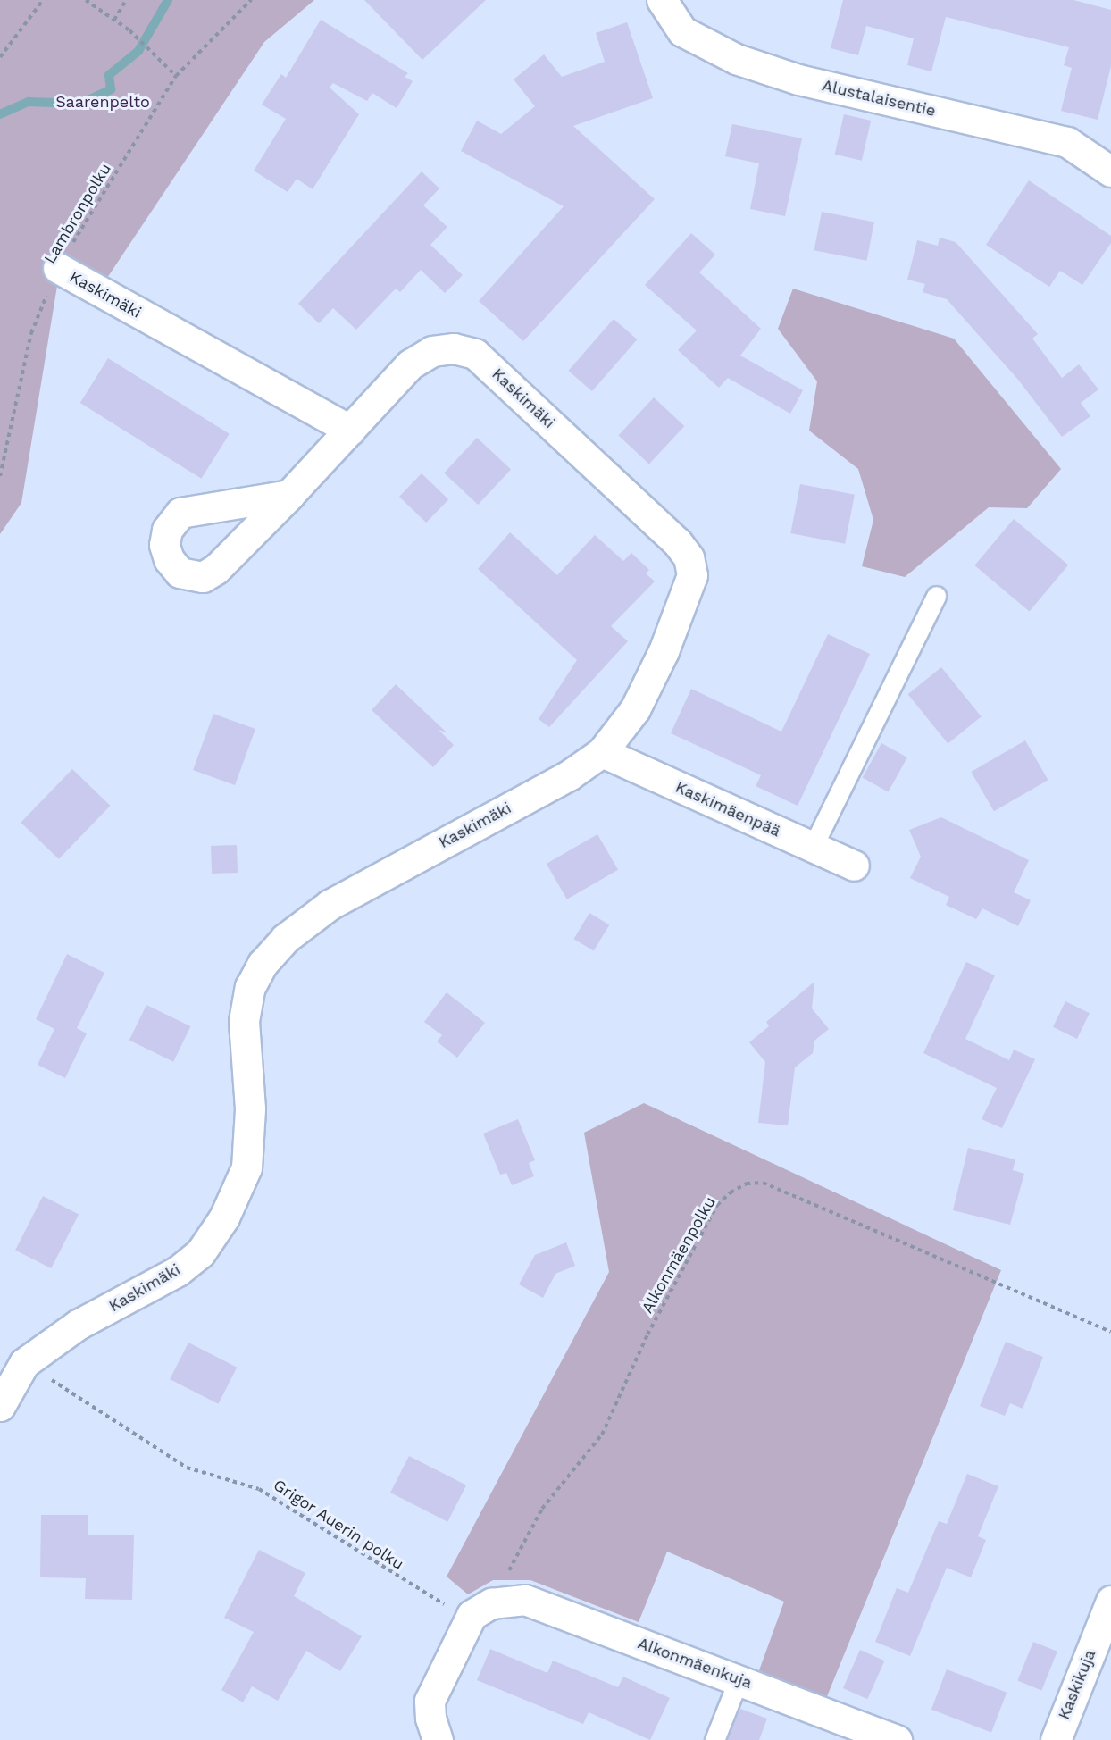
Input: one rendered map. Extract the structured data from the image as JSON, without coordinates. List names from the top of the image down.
{
  "streets": {
    "street": [
      "Alustalaisentie",
      "Kaskimäki",
      "Kaskimäenpää",
      "Alkonmäenkuja",
      "Kaskikuja"
    ],
    "path": ["Lambronpolku", "Alkonmäenpolku", "Grigor Auerin polku"]
  },
  "crossings": [
    ["Lambronpolku", "Kaskimäki"],
    ["Kaskimäki", "Kaskimäenpää"],
    ["Kaskimäki", "Grigor Auerin polku"],
    ["Alkonmäenpolku", "Grigor Auerin polku"],
    ["Alkonmäenpolku", "Alkonmäenkuja"],
    ["Grigor Auerin polku", "Alkonmäenkuja"]
  ],
  "parks": ["Saarenpelto"]
}
